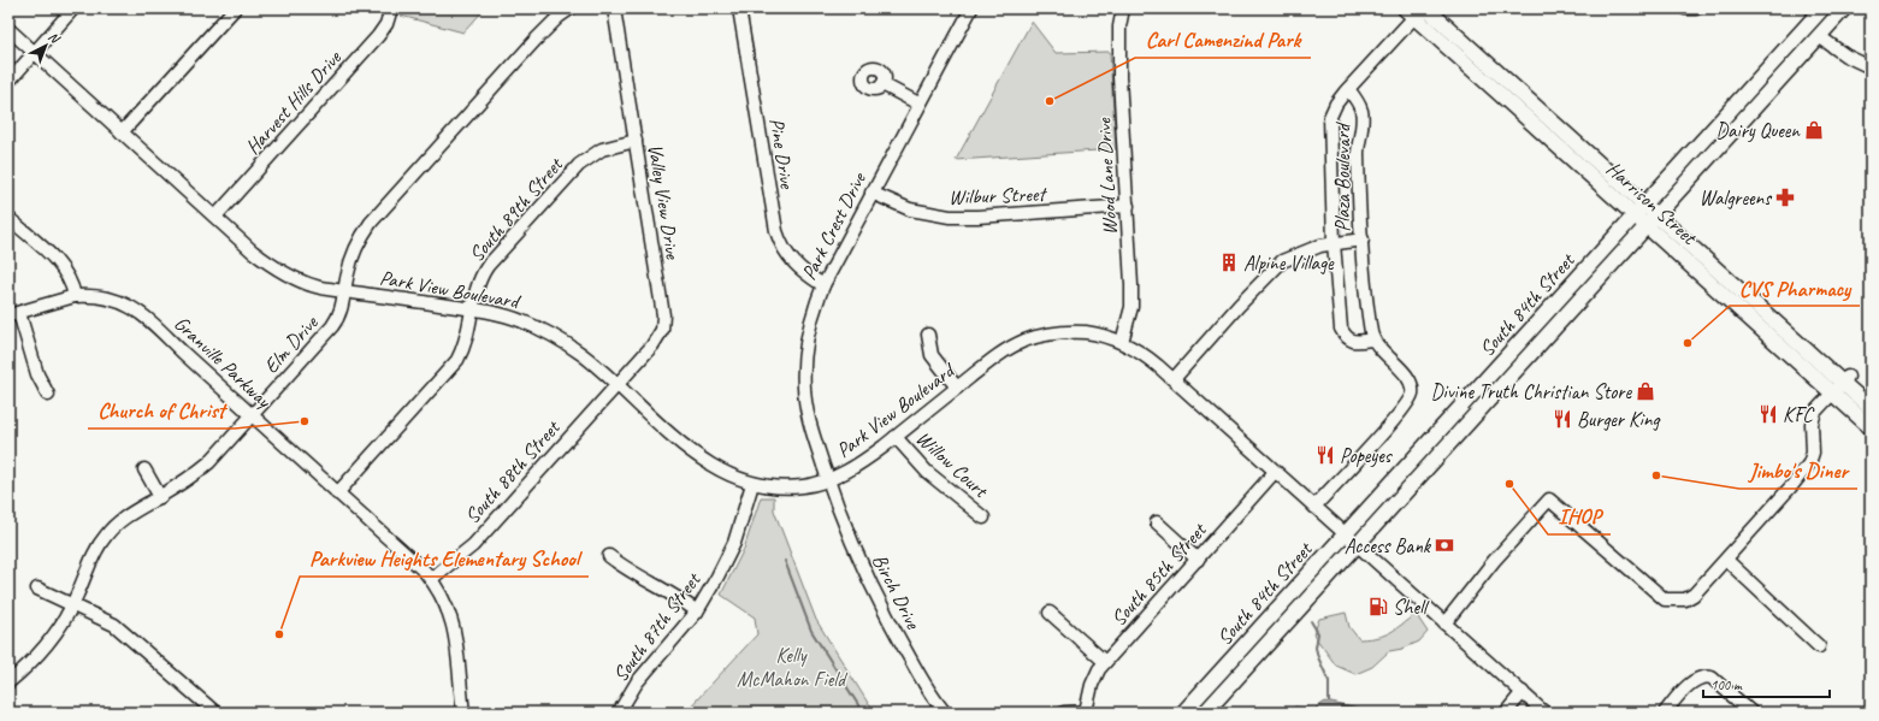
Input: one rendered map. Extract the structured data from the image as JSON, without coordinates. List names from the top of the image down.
{
  "streets": {
    "main road": ["Harrison Street", "South 84th Street"],
    "street": [
      "Harvest Hills Drive",
      "Pine Drive",
      "Wood Lane Drive",
      "Plaza Boulevard",
      "Wilbur Street",
      "Valley View Drive",
      "South 89th Street",
      "Park Crest Drive",
      "Park View Boulevard",
      "Elm Drive",
      "Granville Parkway",
      "Willow Court",
      "South 88th Street",
      "South 85th Street",
      "Birch Drive",
      "South 87th Street"
    ]
  },
  "crossings": [
    ["Harvest Hills Drive", "Park View Boulevard"],
    ["Pine Drive", "Park Crest Drive"],
    ["Wood Lane Drive", "Wilbur Street"],
    ["Wood Lane Drive", "Park View Boulevard"],
    ["Wilbur Street", "Park Crest Drive"],
    ["Valley View Drive", "South 89th Street"],
    ["Valley View Drive", "Park View Boulevard"],
    ["Valley View Drive", "South 88th Street"],
    ["Harrison Street", "South 84th Street"],
    ["South 89th Street", "Park View Boulevard"],
    ["South 89th Street", "Granville Parkway"],
    ["Park Crest Drive", "Park View Boulevard"],
    ["Park Crest Drive", "Birch Drive"],
    ["Park View Boulevard", "South 84th Street"],
    ["Park View Boulevard", "Elm Drive"],
    ["Park View Boulevard", "Willow Court"],
    ["Park View Boulevard", "South 88th Street"],
    ["Park View Boulevard", "South 85th Street"],
    ["Park View Boulevard", "Birch Drive"],
    ["Park View Boulevard", "South 87th Street"],
    ["Elm Drive", "Granville Parkway"],
    ["Granville Parkway", "South 88th Street"]
  ],
  "parks": ["Kelly McMahon Field"],
  "places": {
    "other": [
      "Carl Camenzind Park",
      "CVS Pharmacy",
      "Church of Christ",
      "Jimbo's Diner",
      "IHOP",
      "Parkview Heights Elementary School"
    ],
    "shop": ["Dairy Queen", "Divine Truth Christian Store"],
    "pharmacy": ["Walgreens"],
    "building": ["Alpine Village"],
    "restaurant": ["KFC", "Burger King", "Popeyes"],
    "bank": ["Access Bank"],
    "fuel station": ["Shell"]
  },
  "scale_bar": "100 m",
  "north": "top right"
}
